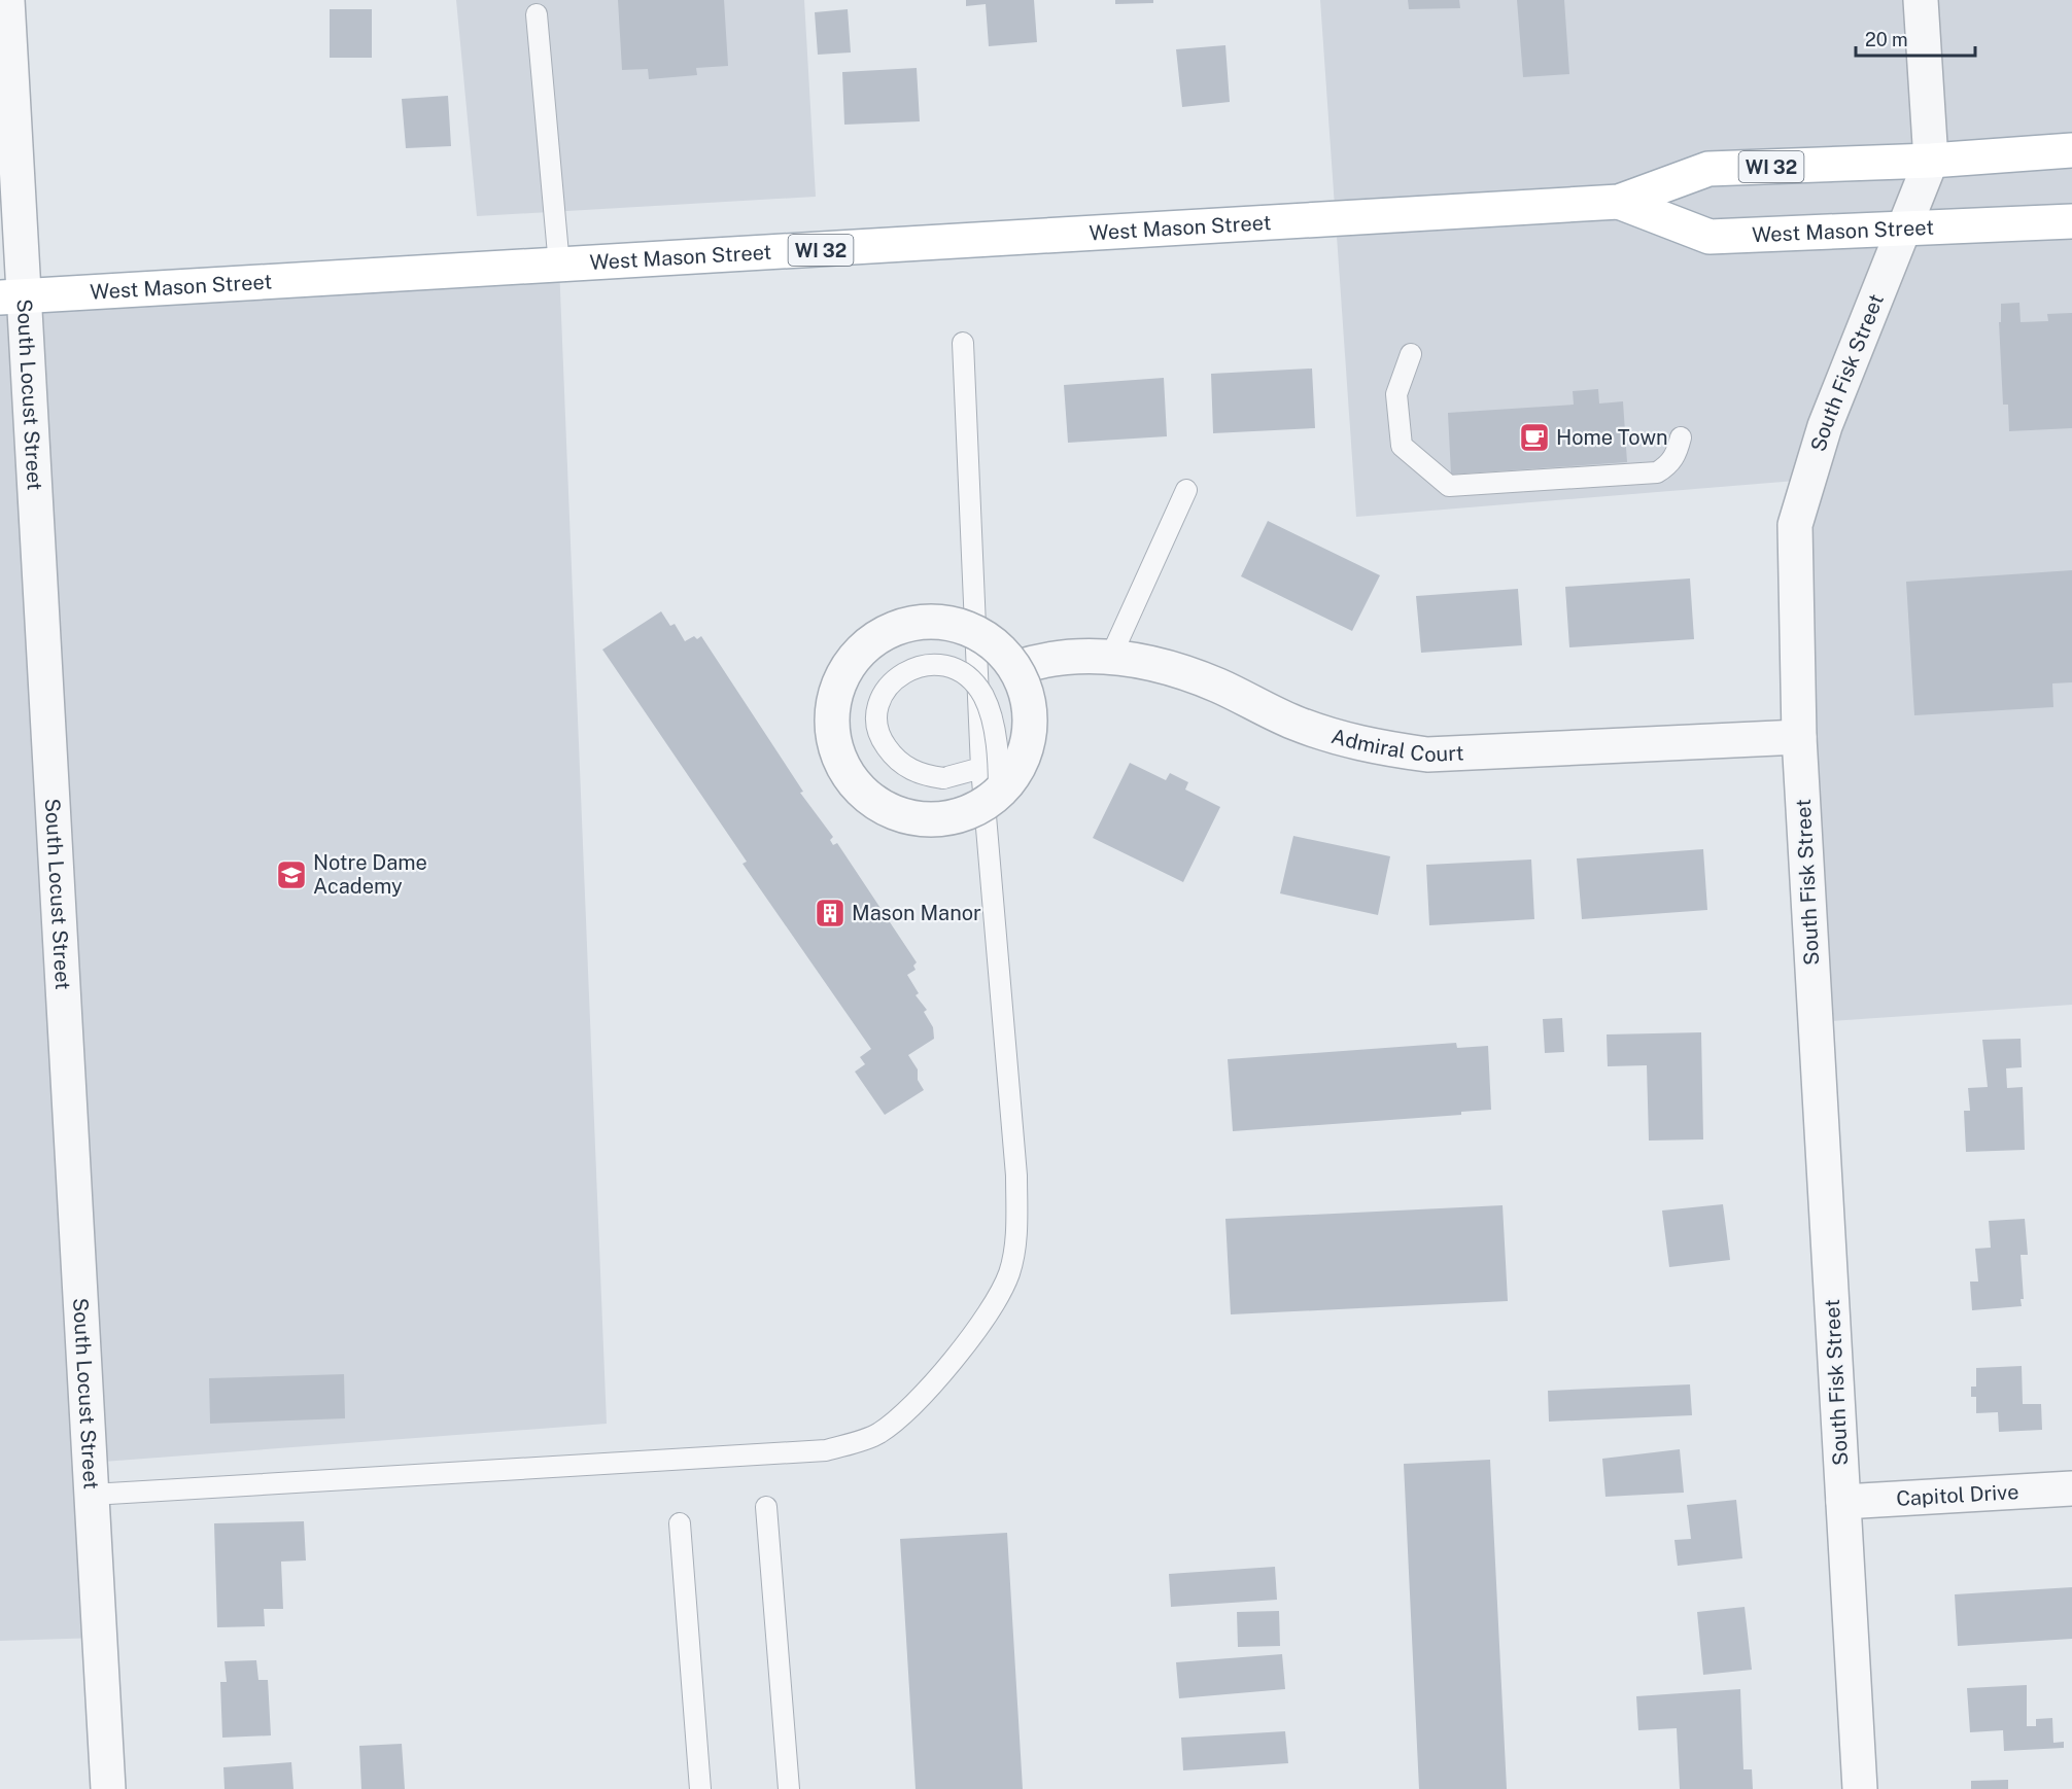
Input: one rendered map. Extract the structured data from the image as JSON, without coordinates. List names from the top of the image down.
{
  "streets": {
    "main road": ["WI 32", "West Mason Street"],
    "street": [
      "South Fisk Street",
      "South Locust Street",
      "Admiral Court",
      "Capitol Drive"
    ]
  },
  "crossings": [
    ["West Mason Street", "South Fisk Street"],
    ["West Mason Street", "South Locust Street"],
    ["South Fisk Street", "Admiral Court"],
    ["South Fisk Street", "Capitol Drive"]
  ],
  "places": {
    "cafe": ["Home Town"],
    "school or university": ["Notre Dame Academy"],
    "building": ["Mason Manor"]
  },
  "scale_bar": "20 m"
}
